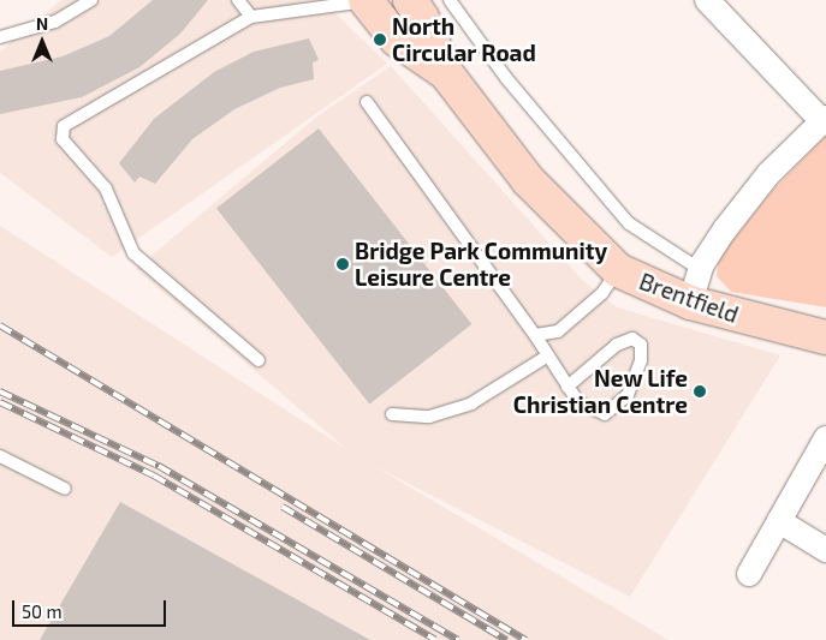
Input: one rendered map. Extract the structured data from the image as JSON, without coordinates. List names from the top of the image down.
{
  "streets": {
    "main road": ["Brentfield"]
  },
  "places": ["North Circular Road", "Bridge Park Community Leisure Centre", "New Life Christian Centre"],
  "scale_bar": "50 m",
  "north": "top"
}
